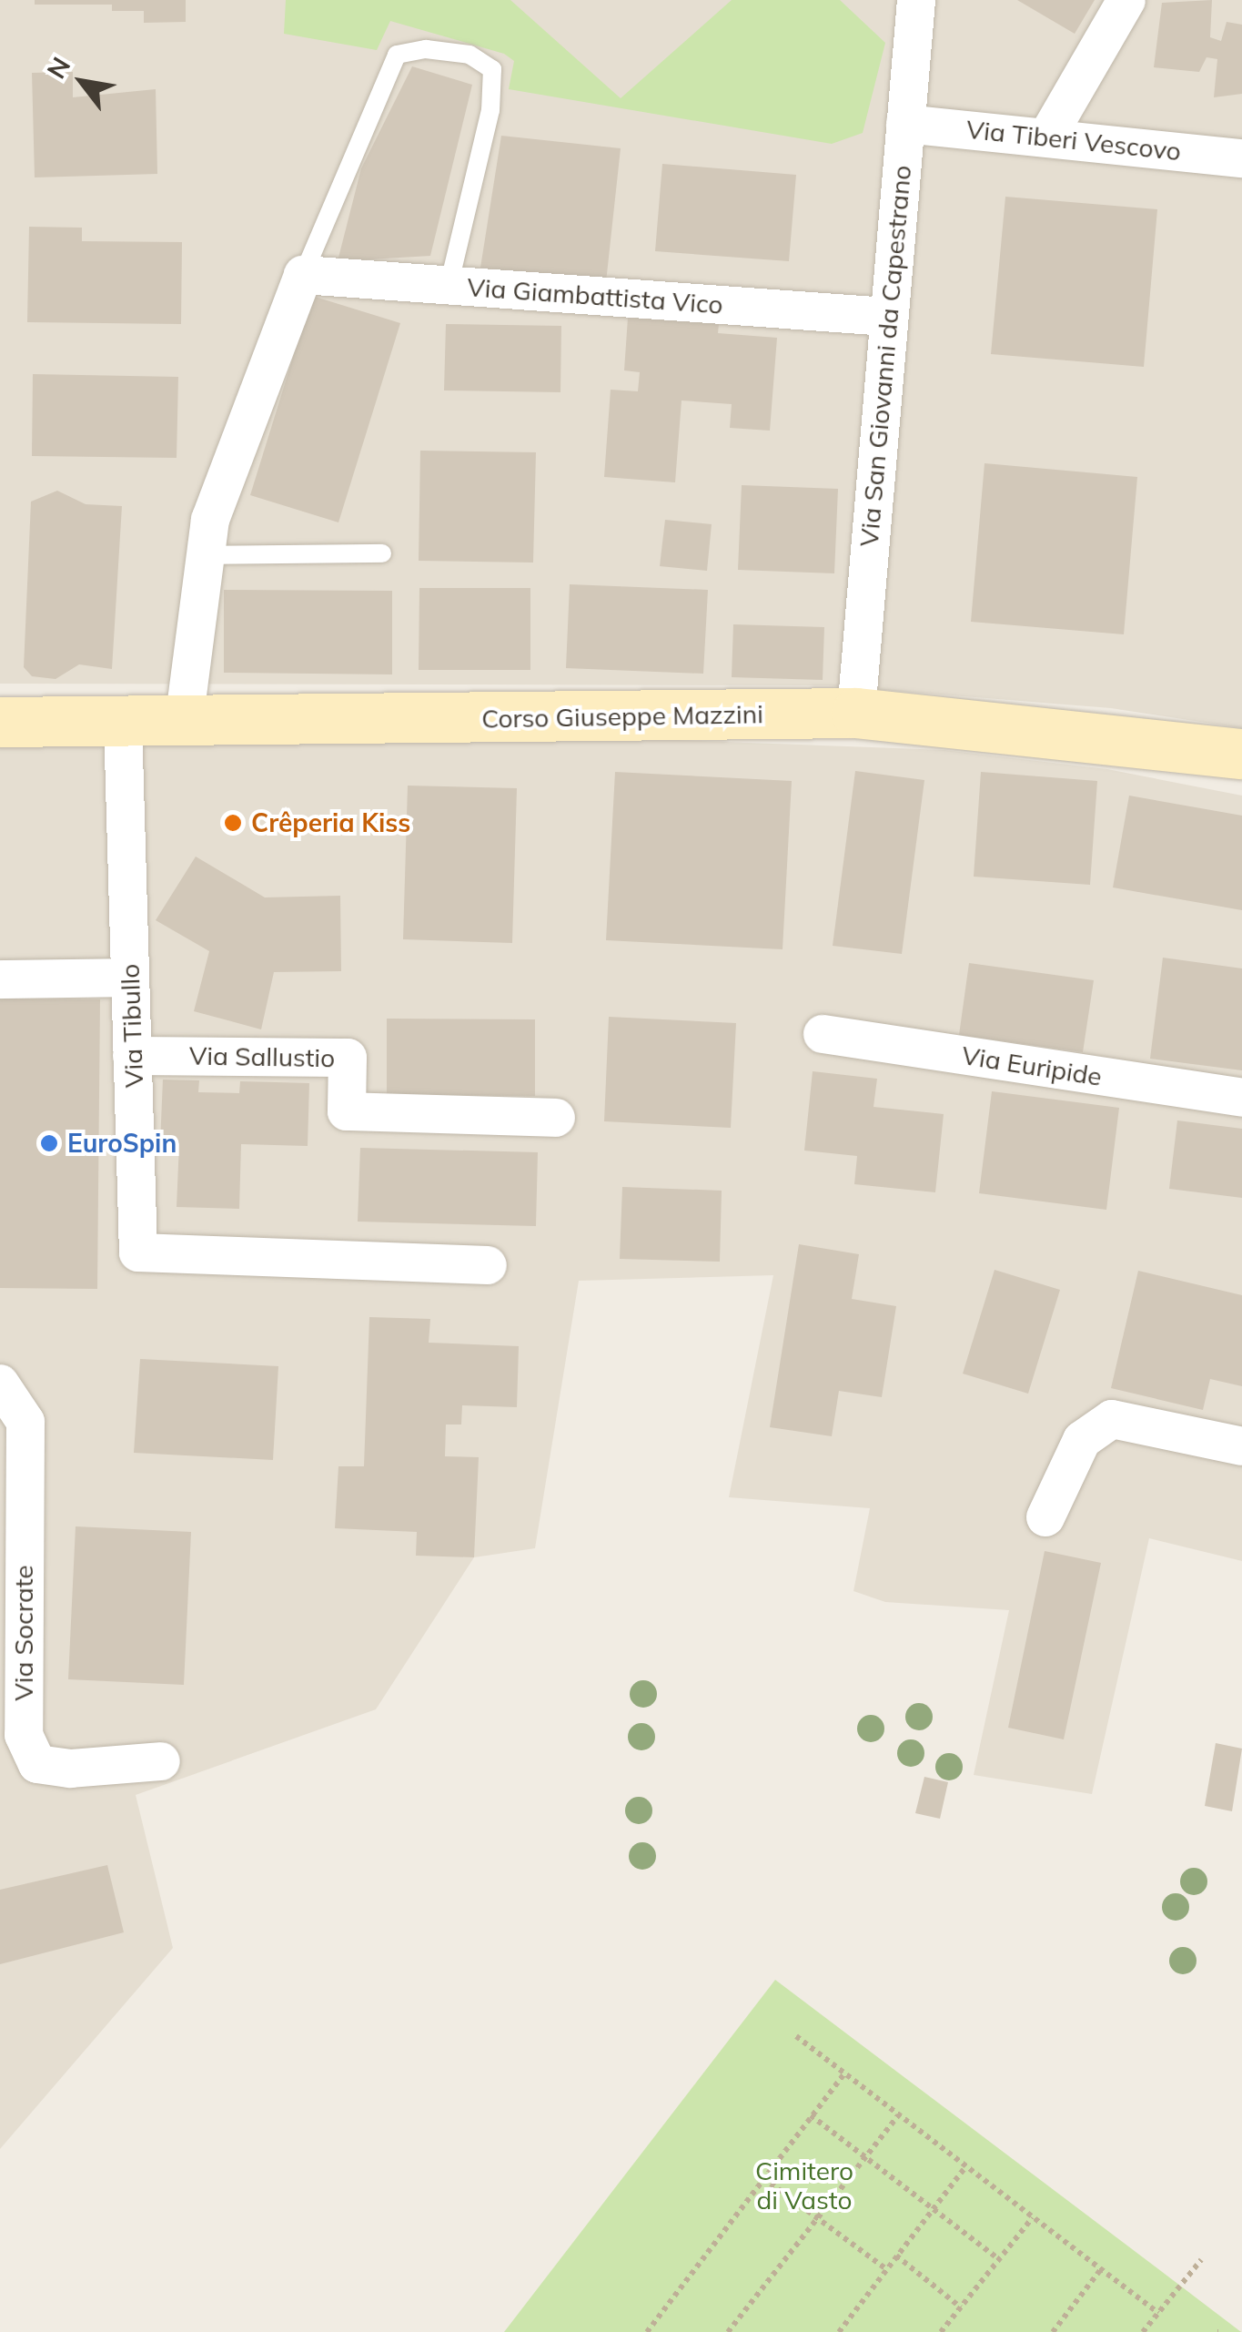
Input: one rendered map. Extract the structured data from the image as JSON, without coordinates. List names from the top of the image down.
{
  "streets": {
    "main road": ["Corso Giuseppe Mazzini"],
    "street": [
      "Via Tiberi Vescovo",
      "Via Giambattista Vico",
      "Via San Giovanni da Capestrano",
      "Via Tibullo",
      "Via Sallustio",
      "Via Euripide",
      "Via Socrate"
    ]
  },
  "crossings": [
    ["Via Tiberi Vescovo", "Via San Giovanni da Capestrano"],
    ["Via Giambattista Vico", "Via San Giovanni da Capestrano"],
    ["Via San Giovanni da Capestrano", "Corso Giuseppe Mazzini"],
    ["Corso Giuseppe Mazzini", "Via Tibullo"],
    ["Via Tibullo", "Via Sallustio"]
  ],
  "parks": ["Cimitero di Vasto"],
  "places": ["Crêperia Kiss", "EuroSpin"],
  "north": "top left"
}
